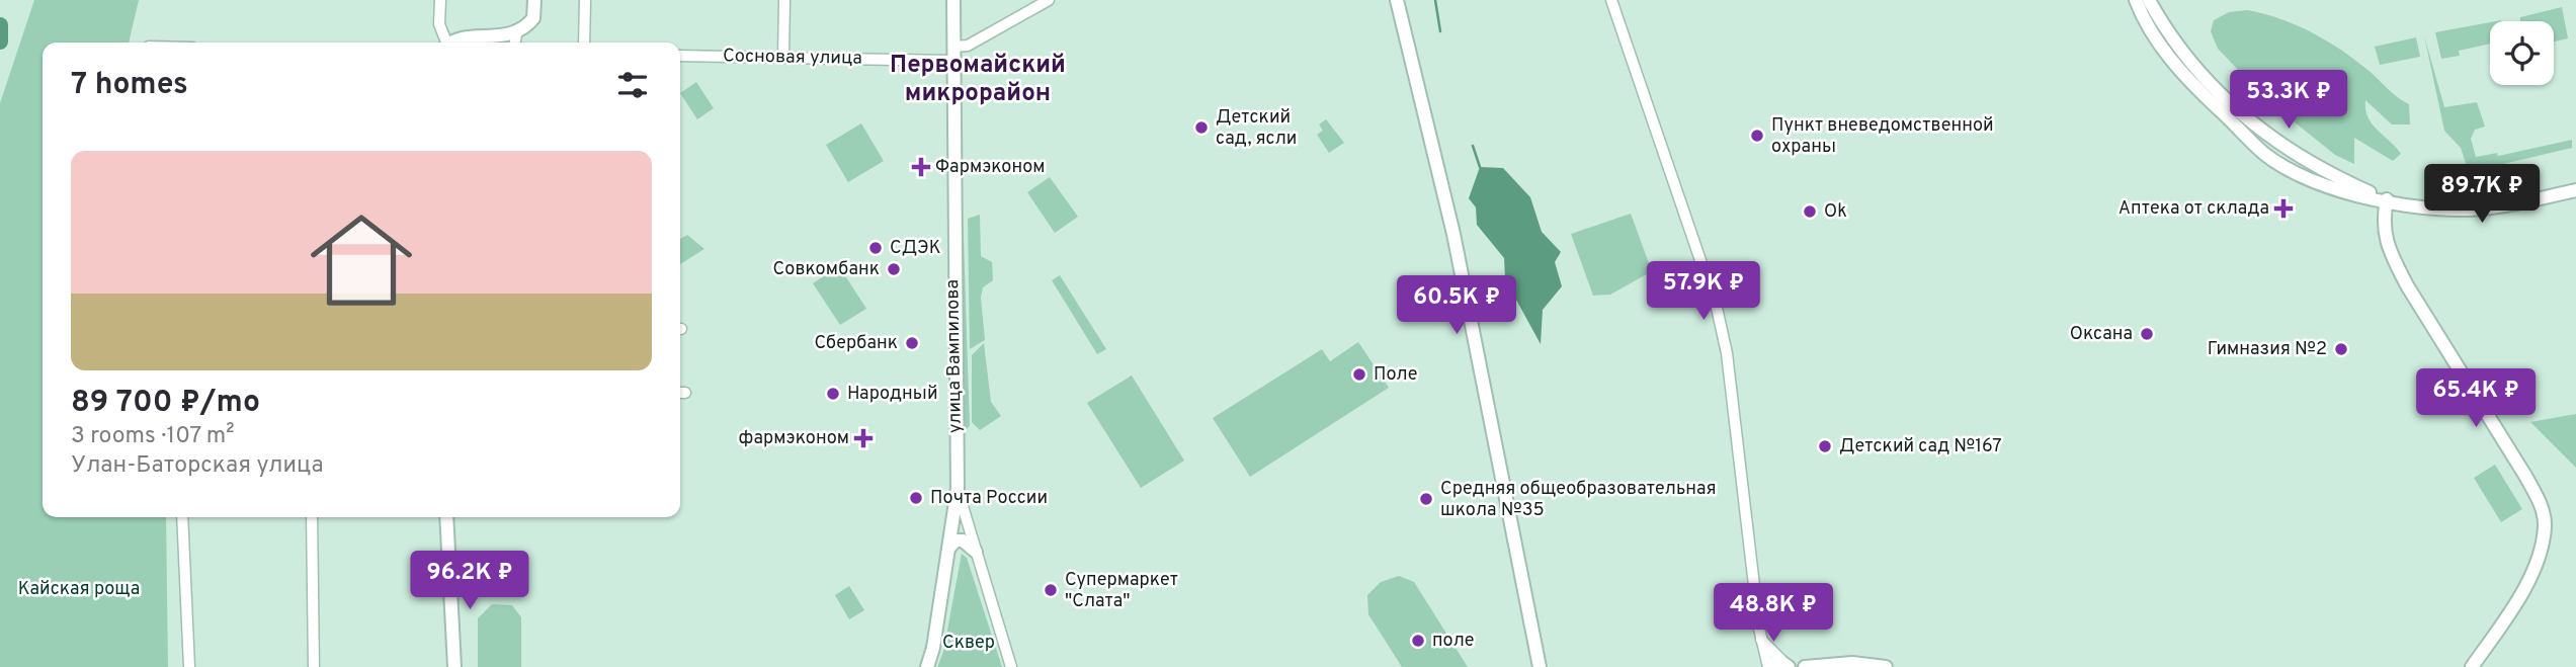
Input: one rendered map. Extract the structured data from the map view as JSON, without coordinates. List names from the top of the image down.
{
  "streets": {
    "street": ["Сосновая улица", "улица Вампилова"]
  },
  "crossings": [
    ["Сосновая улица", "улица Вампилова"]
  ],
  "districts": ["Первомайский микрорайон"],
  "parks": ["Кайская роща", "Сквер"],
  "places": {
    "other": [
      "Детский сад, ясли",
      "Пункт вневедомственной охраны",
      "Ok",
      "СДЭК",
      "Совкомбанк",
      "Оксана",
      "Сбербанк",
      "Гимназия №2",
      "Поле",
      "Народный",
      "Детский сад №167",
      "Почта России",
      "Средняя общеобразовательная школа №35",
      "Супермаркет \"Слата\"",
      "поле"
    ],
    "health": ["Фармэконом", "Аптека от склада", "фармэконом"]
  },
  "page": {
    "heading": "7 homes",
    "price": [
      "53.3K ₽",
      "89.7K ₽",
      "57.9K ₽",
      "60.5K ₽",
      "65.4K ₽",
      "96.2K ₽",
      "48.8K ₽"
    ],
    "list": [
      {
        "name": "89 700 ₽/mo",
        "note": "3 rooms · 107 m² · Улан-Баторская улица"
      }
    ]
  }
}
